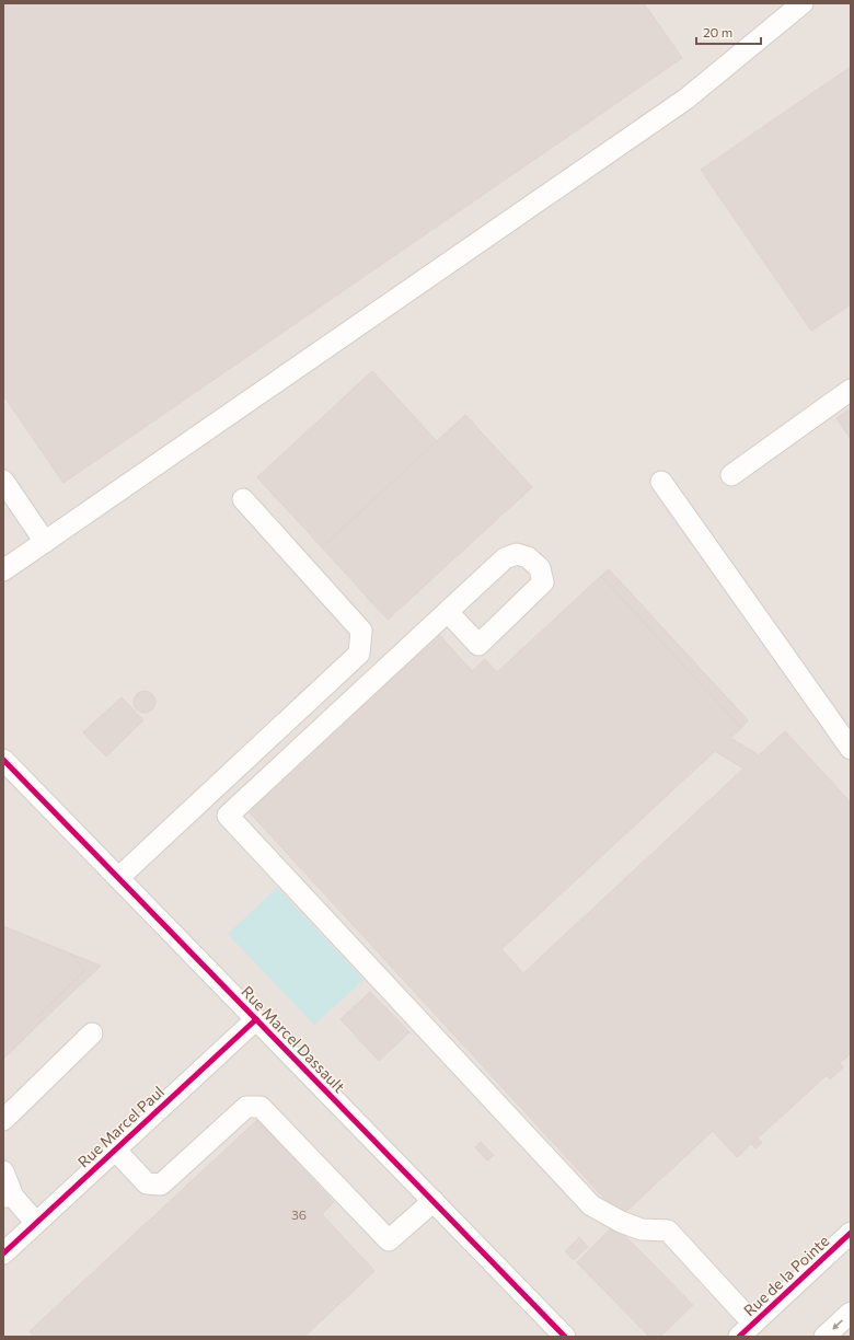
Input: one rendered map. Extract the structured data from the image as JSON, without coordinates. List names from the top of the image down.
{
  "streets": {
    "street": ["Rue Marcel Dassault", "Rue Marcel Paul", "Rue de la Pointe"]
  },
  "crossings": [
    ["Rue Marcel Dassault", "Rue Marcel Paul"]
  ],
  "house_numbers": ["36"],
  "scale_bar": "20 m"
}
